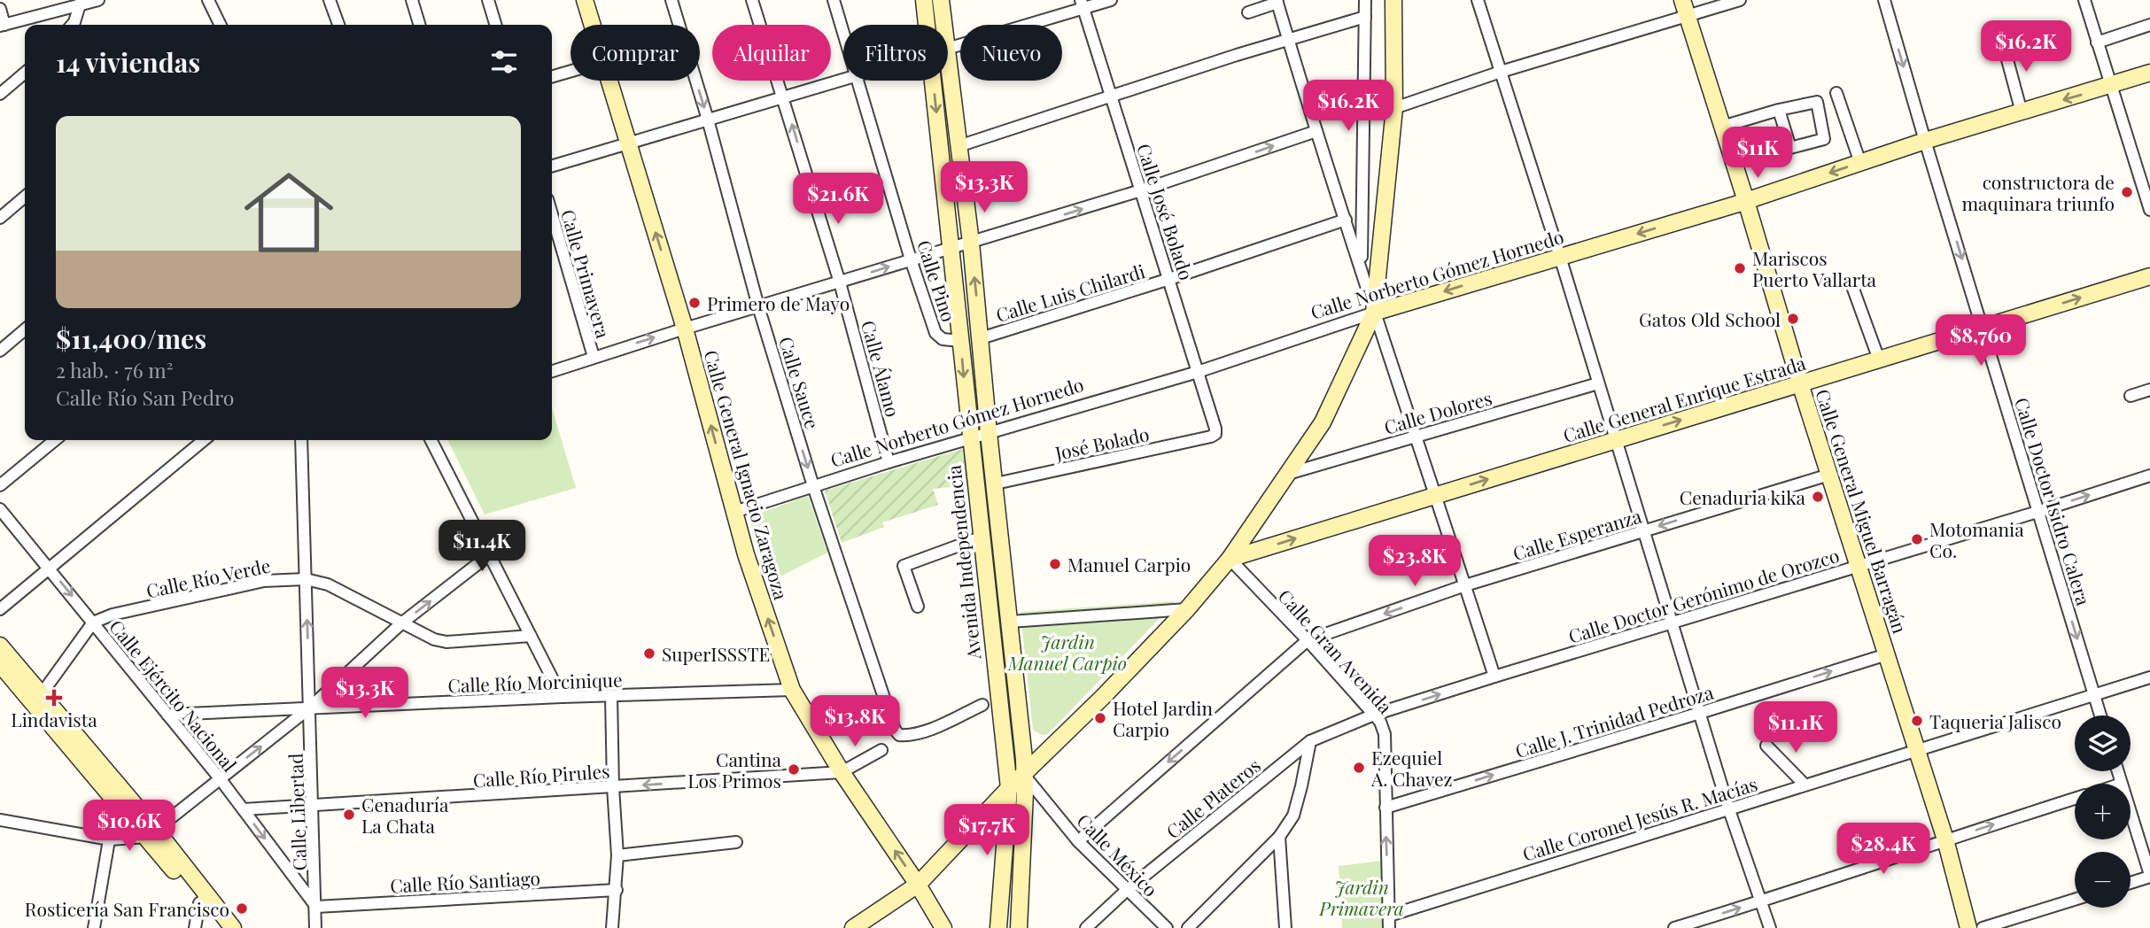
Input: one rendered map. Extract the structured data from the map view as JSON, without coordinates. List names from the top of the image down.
{
  "streets": {
    "main road": [
      "Calle Norberto Gómez Hornedo",
      "Calle General Enrique Estrada",
      "Calle General Ignacio Zaragoza",
      "Calle General Miguel Barragán",
      "Avenida Independencia"
    ],
    "street": [
      "Calle José Bolado",
      "Calle Primavera",
      "Calle Pino",
      "Calle Luis Chilardi",
      "Calle Álamo",
      "Calle Sauce",
      "Calle Dolores",
      "José Bolado",
      "Calle Doctor Isidro Calera",
      "Calle Esperanza",
      "Calle Río Verde",
      "Calle Doctor Gerónimo de Orozco",
      "Calle Gran Avenida",
      "Calle Río Morcinique",
      "Calle Ejército Nacional",
      "Calle J. Trinidad Pedroza",
      "Calle Río Pirules",
      "Calle Plateros",
      "Calle Libertad",
      "Calle Coronel Jesús R. Macías",
      "Calle México",
      "Calle Río Santiago"
    ]
  },
  "crossings": [
    ["Calle José Bolado", "Calle Norberto Gómez Hornedo"],
    ["Calle José Bolado", "Calle Luis Chilardi"],
    ["Calle José Bolado", "José Bolado"],
    ["Calle Norberto Gómez Hornedo", "Calle Álamo"],
    ["Calle Norberto Gómez Hornedo", "Calle Sauce"],
    ["Calle Norberto Gómez Hornedo", "Calle General Ignacio Zaragoza"],
    ["Calle Norberto Gómez Hornedo", "Calle Doctor Isidro Calera"],
    ["Calle Norberto Gómez Hornedo", "Calle General Miguel Barragán"],
    ["Calle Norberto Gómez Hornedo", "Avenida Independencia"],
    ["Calle Pino", "Avenida Independencia"],
    ["Calle General Enrique Estrada", "Calle Doctor Isidro Calera"],
    ["Calle General Enrique Estrada", "Calle General Miguel Barragán"],
    ["Calle General Enrique Estrada", "Calle Gran Avenida"],
    ["Calle General Ignacio Zaragoza", "Calle Río Morcinique"],
    ["Calle General Ignacio Zaragoza", "Calle Río Pirules"],
    ["Calle Doctor Isidro Calera", "Calle Doctor Gerónimo de Orozco"],
    ["Calle Doctor Isidro Calera", "Calle Coronel Jesús R. Macías"],
    ["Calle General Miguel Barragán", "Calle Esperanza"],
    ["Calle General Miguel Barragán", "Calle Doctor Gerónimo de Orozco"],
    ["Calle General Miguel Barragán", "Calle J. Trinidad Pedroza"],
    ["Calle General Miguel Barragán", "Calle Coronel Jesús R. Macías"],
    ["Calle Esperanza", "Calle Gran Avenida"],
    ["Calle Esperanza", "Calle México"],
    ["Calle Río Verde", "Calle Ejército Nacional"],
    ["Calle Río Verde", "Calle Libertad"],
    ["Calle Doctor Gerónimo de Orozco", "Calle Gran Avenida"],
    ["Calle Doctor Gerónimo de Orozco", "Calle Plateros"],
    ["Calle Gran Avenida", "Calle J. Trinidad Pedroza"],
    ["Calle Gran Avenida", "Calle Plateros"],
    ["Calle Gran Avenida", "Calle Coronel Jesús R. Macías"],
    ["Calle Río Morcinique", "Calle Ejército Nacional"],
    ["Calle Río Morcinique", "Calle Libertad"],
    ["Calle Ejército Nacional", "Calle Río Pirules"],
    ["Calle Ejército Nacional", "Calle Libertad"],
    ["Calle Ejército Nacional", "Calle Río Santiago"],
    ["Calle Río Pirules", "Calle Libertad"],
    ["Calle Plateros", "Calle México"],
    ["Calle Libertad", "Calle Río Santiago"]
  ],
  "one_way": [
    "Calle Norberto Gómez Hornedo",
    "Calle Álamo",
    "Calle Sauce",
    "Calle General Enrique Estrada",
    "Calle General Ignacio Zaragoza",
    "Calle Doctor Isidro Calera",
    "Calle Esperanza",
    "Calle Ejército Nacional",
    "Calle J. Trinidad Pedroza"
  ],
  "parks": ["Jardin Manuel Carpio", "Jardin Primavera"],
  "places": {
    "other": [
      "constructora de maquinara triunfo",
      "Mariscos Puerto Vallarta",
      "Primero de Mayo",
      "Gatos Old School",
      "Cenaduria kika",
      "Motomania Co.",
      "Manuel Carpio",
      "SuperISSSTE",
      "Hotel Jardin Carpio",
      "Taqueria Jalisco",
      "Ezequiel A. Chavez",
      "Cantina Los Primos",
      "Cenaduría La Chata",
      "Rosticería San Francisco"
    ],
    "health": ["Lindavista"]
  },
  "page": {
    "price": [
      "$16.2K",
      "$16.2K",
      "$11K",
      "$13.3K",
      "$21.6K",
      "$8,760",
      "$11.4K",
      "$23.8K",
      "$13.3K",
      "$13.8K",
      "$11.1K",
      "$10.6K",
      "$17.7K",
      "$28.4K"
    ],
    "chip": [
      "Comprar",
      "Alquilar",
      "Filtros",
      "Nuevo"
    ],
    "heading": "14 viviendas",
    "list": [
      {
        "name": "$11,400/mes",
        "note": "2 hab. · 76 m² · Calle Río San Pedro"
      }
    ],
    "map_buttons": ["+", "−"]
  }
}
